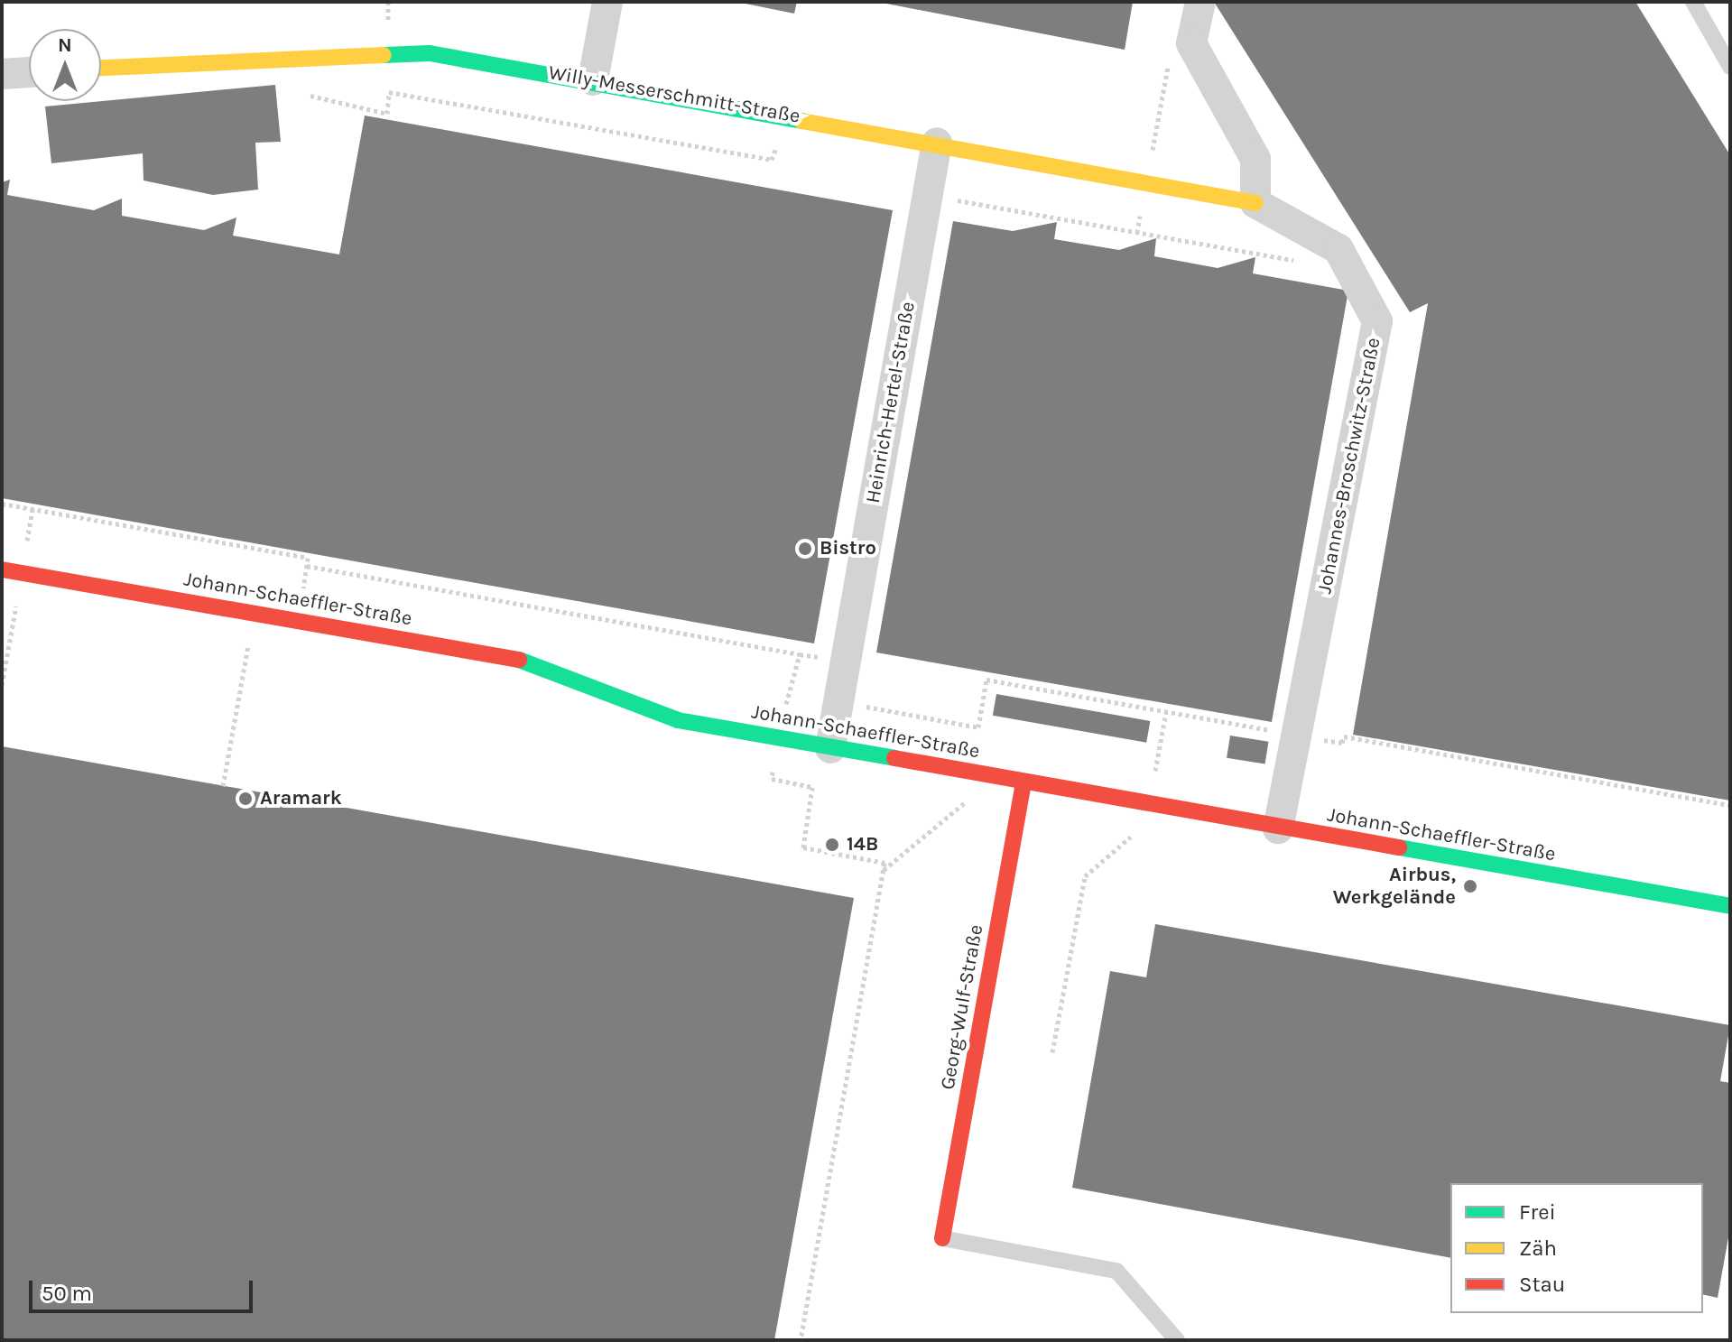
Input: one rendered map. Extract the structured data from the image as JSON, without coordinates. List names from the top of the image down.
{
  "streets": {
    "street": [
      "Willy-Messerschmitt-Straße",
      "Heinrich-Hertel-Straße",
      "Johannes-Broschwitz-Straße",
      "Johann-Schaeffler-Straße",
      "Georg-Wulf-Straße"
    ]
  },
  "crossings": [
    ["Willy-Messerschmitt-Straße", "Heinrich-Hertel-Straße"],
    ["Willy-Messerschmitt-Straße", "Johannes-Broschwitz-Straße"],
    ["Heinrich-Hertel-Straße", "Johann-Schaeffler-Straße"],
    ["Johannes-Broschwitz-Straße", "Johann-Schaeffler-Straße"],
    ["Johann-Schaeffler-Straße", "Georg-Wulf-Straße"]
  ],
  "places": [
    "Bistro",
    "Aramark",
    "14B",
    "Airbus, Werkgelände"
  ],
  "legend": ["Frei", "Zäh", "Stau"],
  "scale_bar": "50 m",
  "north": "top"
}
